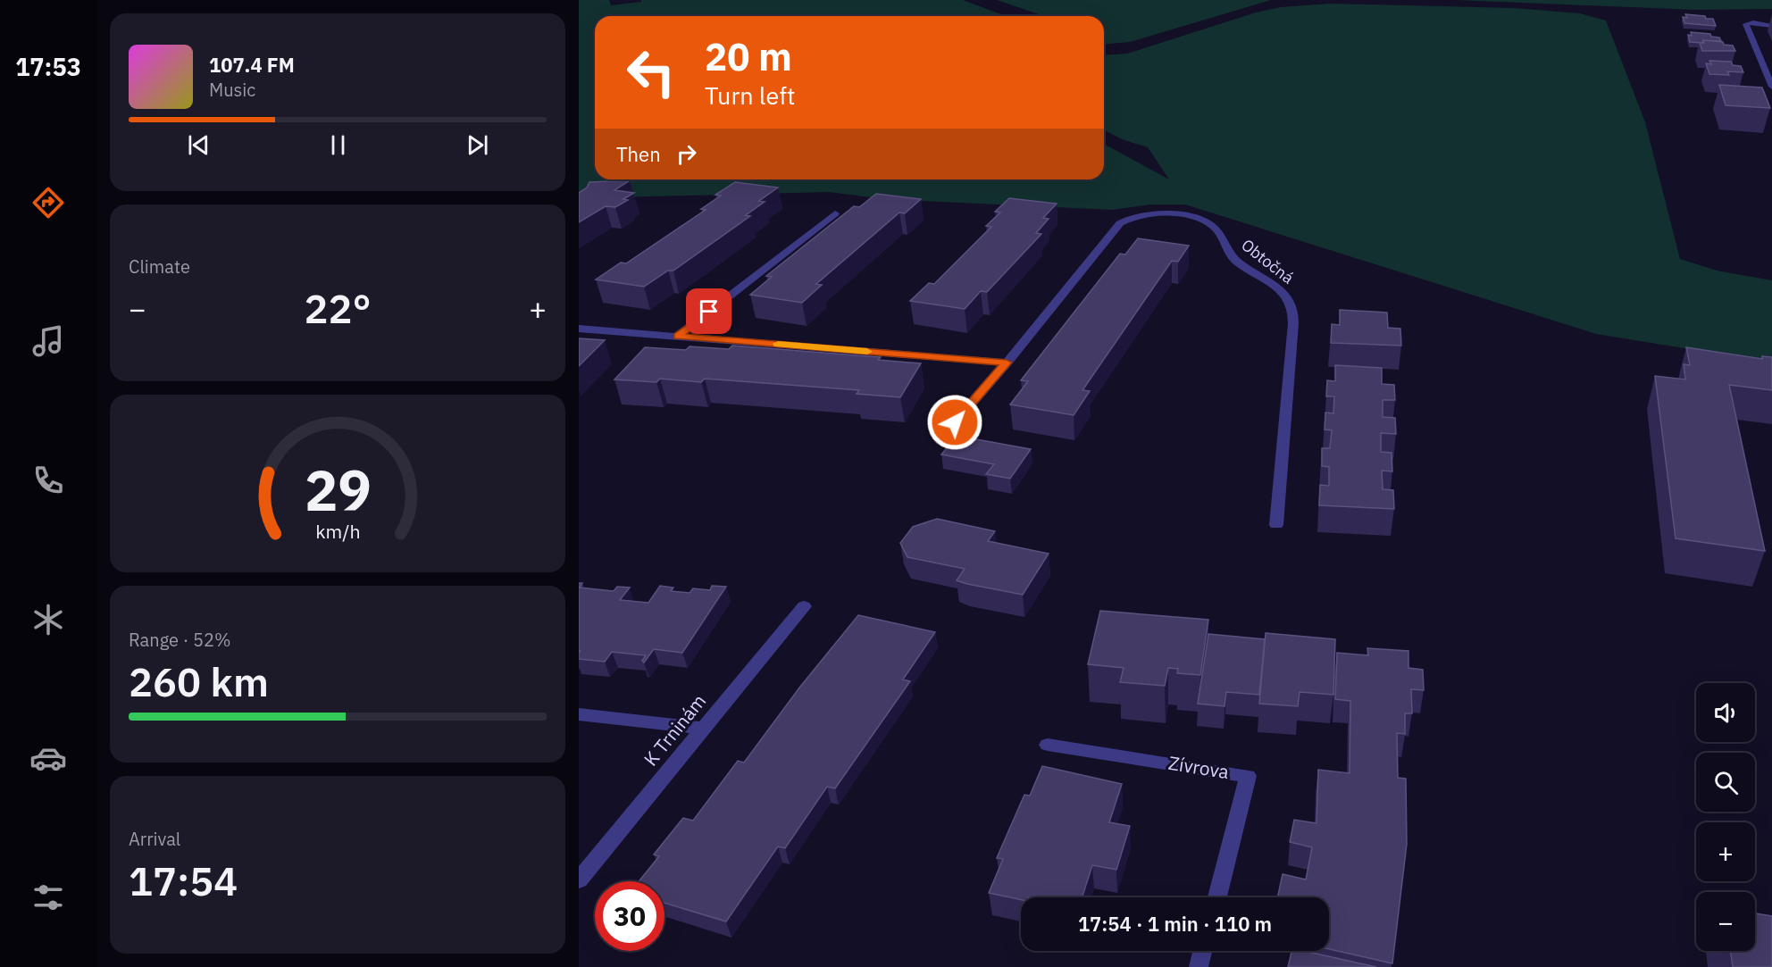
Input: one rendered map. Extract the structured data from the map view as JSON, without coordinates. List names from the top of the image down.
{
  "streets": {
    "street": ["Obtočná", "K Trninám", "Zívrova"]
  },
  "page": {
    "tabs": "17:53",
    "turn": ["20 m", "Turn left"],
    "song": ["107.4 FM", "Music"],
    "then": "Then",
    "tile": [
      "Climate",
      ["Range · 52%", "260 km"],
      ["Arrival", "17:54"]
    ],
    "heat": ["−", "22°", "+"],
    "map_buttons": ["+", "−"],
    "limit": "30",
    "trip": "17:54 · 1 min · 110 m",
    "gauge": ["29", "km/h"]
  }
}
